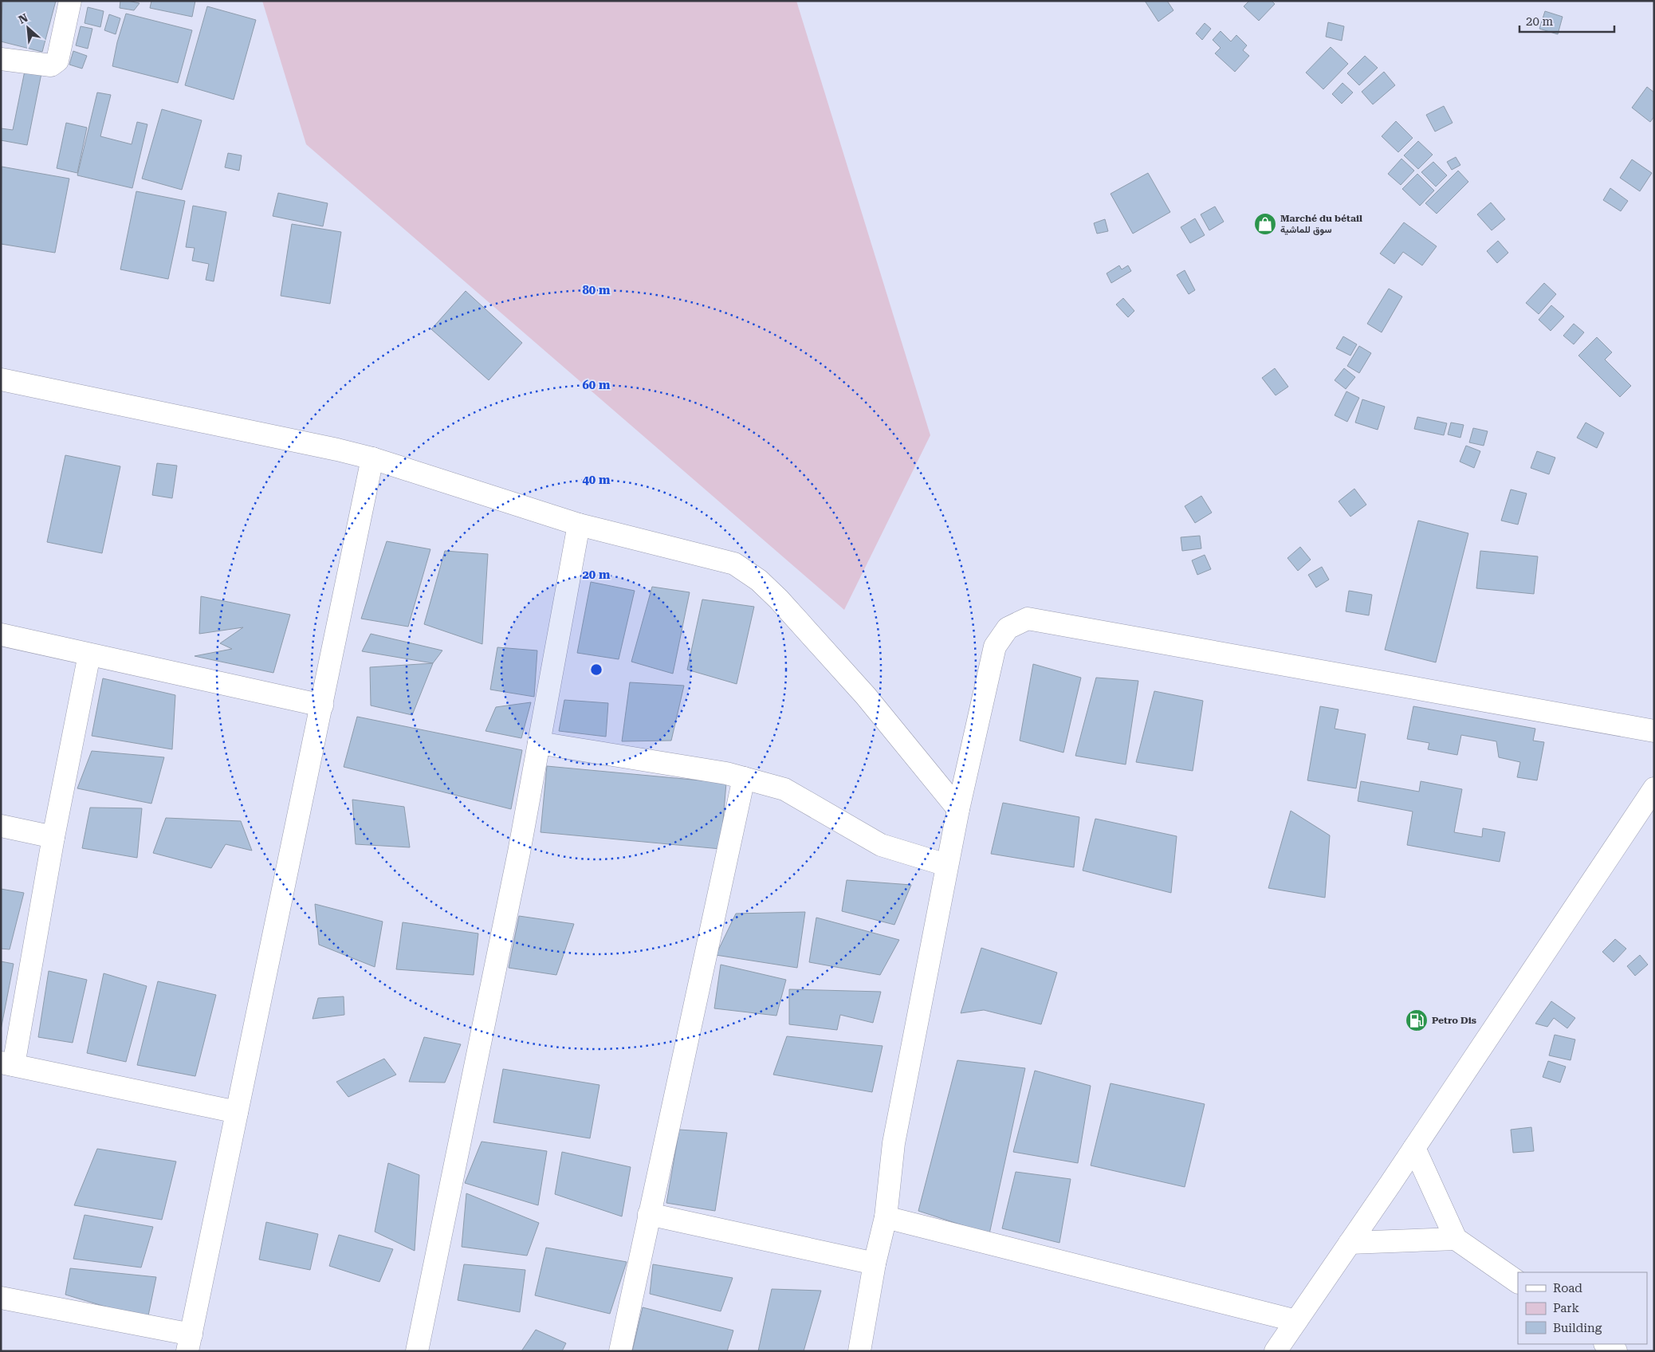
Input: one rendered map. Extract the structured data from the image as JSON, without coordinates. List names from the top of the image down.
{
  "places": {
    "shop": ["Marché du bétail سوق للماشية"],
    "fuel station": ["Petro Dis"]
  },
  "legend": ["Road", "Park", "Building"],
  "scale_bar": "20 m",
  "north": "top left",
  "rings": [
    "80 m",
    "60 m",
    "40 m",
    "20 m"
  ]
}
